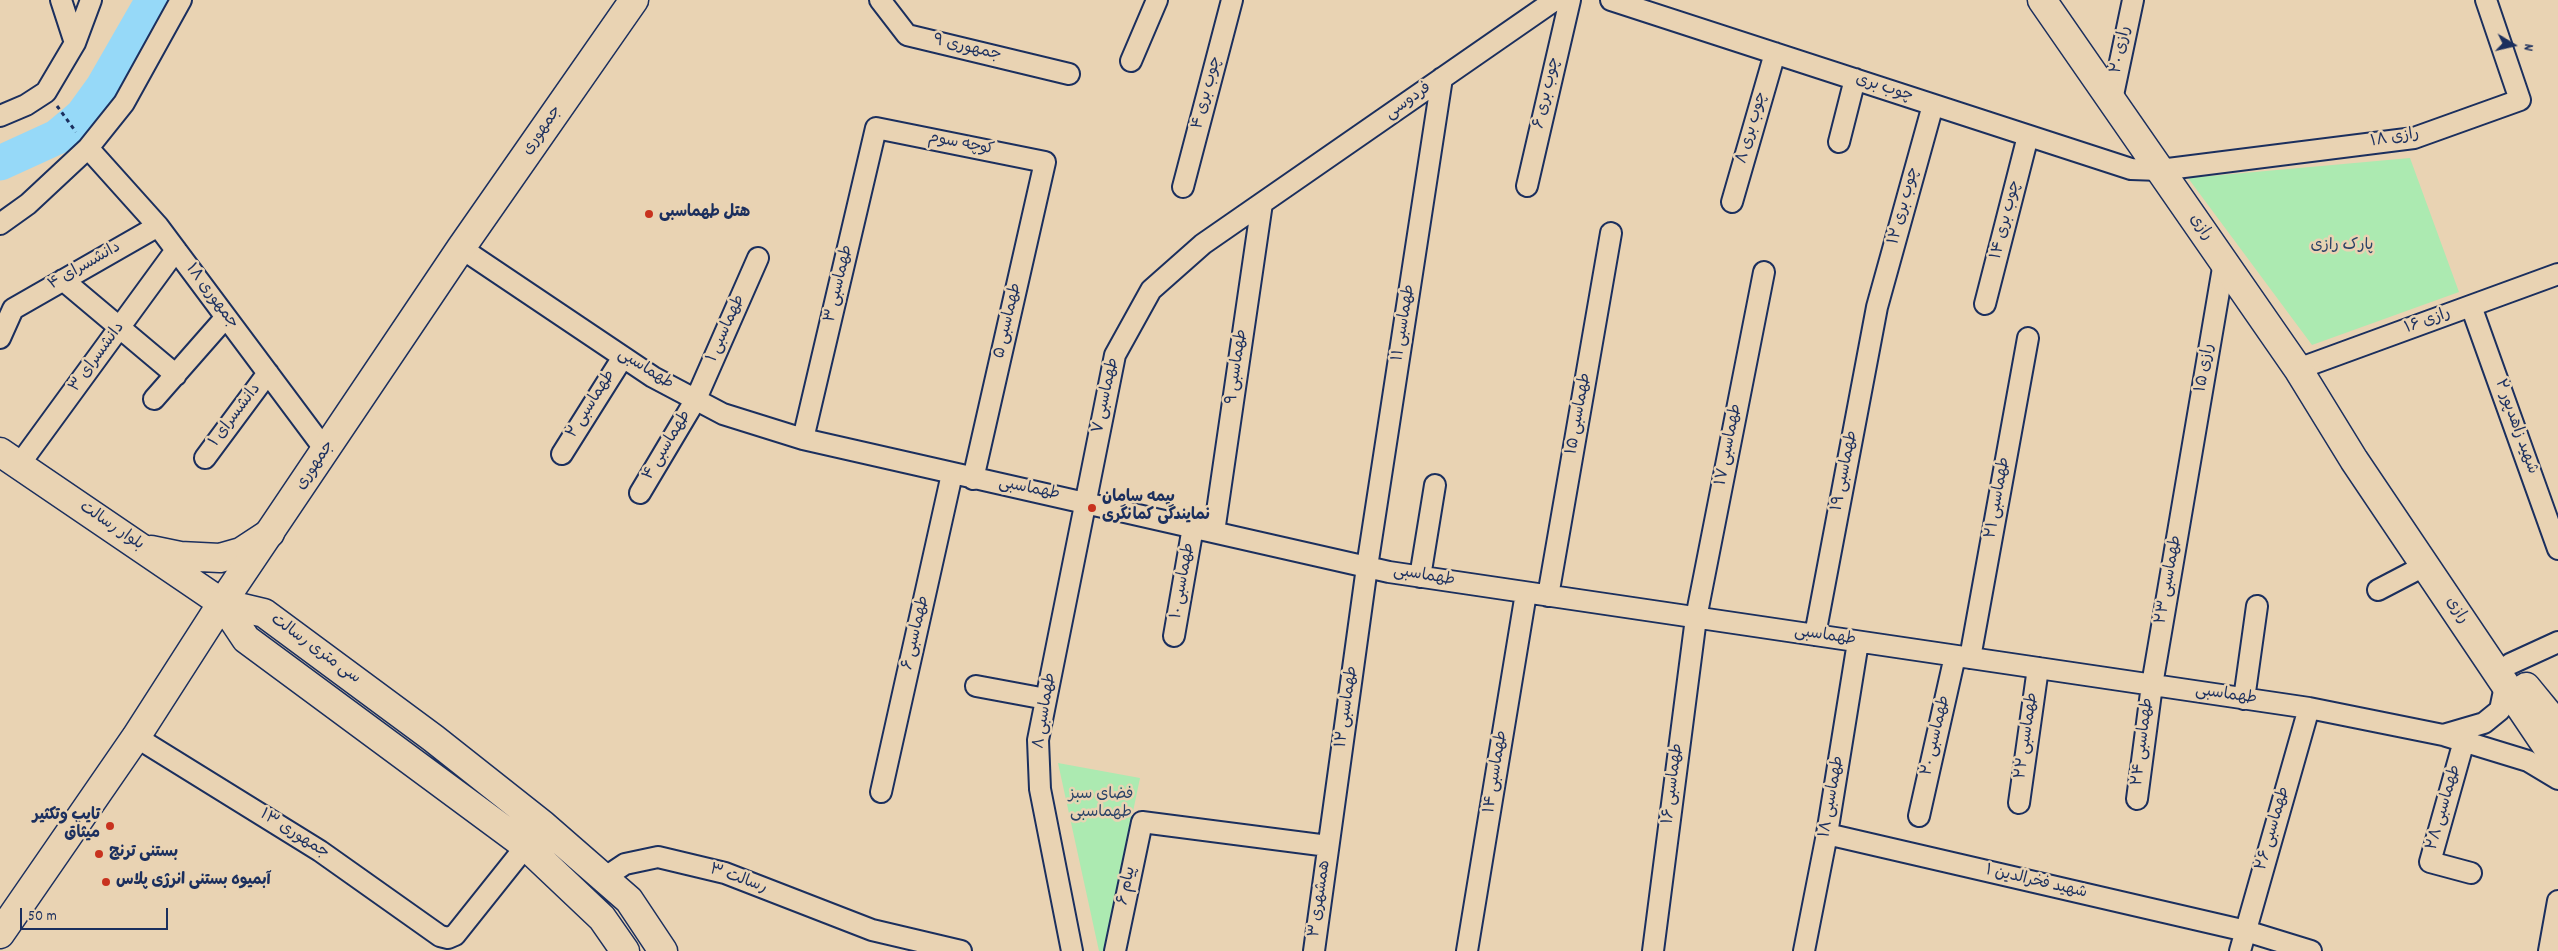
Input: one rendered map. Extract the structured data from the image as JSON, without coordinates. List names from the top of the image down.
{
  "streets": {
    "main road": [
      "جمهوری",
      "رازی",
      "بلوار رسالت",
      "سی متری رسالت"
    ],
    "street": [
      "۹ جمهوری",
      "رازی ۲۰",
      "چوب بری",
      "۴ چوب بری",
      "۶ چوب بری",
      "فردوسی",
      "۸ چوب بری",
      "رازی ۱۸",
      "کوچه سوم",
      "۱۲ چوب بری",
      "۱۴ چوب بری",
      "۴ دانشسرای",
      "۳ طهماسبی",
      "جمهوری ۱۸",
      "۵ طهماسبی",
      "رازی ۱۶",
      "۱۱ طهماسبی",
      "۱ طهماسبی",
      "۳ دانشسرای",
      "۹ طهماسبی",
      "۱۵ رازی",
      "طهماسبی",
      "۷ طهماسبی",
      "۲ طهماسبی",
      "۱۵ طهماسبی",
      "۱ دانشسرای",
      "۲ شهید زاهدپور",
      "۱۷ طهماسبی",
      "۴ طهماسبی",
      "۱۹ طهماسبی",
      "۲۱ طهماسبی",
      "۲۳ طهماسبی",
      "۱۰ طهماسبی",
      "۶ طهماسبی",
      "۱۲ طهماسبی",
      "۸ طهماسبی",
      "۲۰ طهماسبی",
      "۲۲ طهماسبی",
      "۲۴ طهماسبی",
      "۱۴ طهماسبی",
      "۱۶ طهماسبی",
      "۱۸ طهماسبی",
      "۲۸ طهماسبی",
      "۲۶ طهماسبی",
      "۱۳ جمهوری",
      "۳ رسالت",
      "۱ شهید فخرالدین",
      "۶ پیام",
      "۳ همشهری"
    ]
  },
  "crossings": [
    ["رازی ۲۰", "رازی"],
    ["چوب بری", "۸ چوب بری"],
    ["چوب بری", "رازی ۱۸"],
    ["چوب بری", "۱۲ چوب بری"],
    ["چوب بری", "۱۴ چوب بری"],
    ["چوب بری", "رازی"],
    ["فردوسی", "۱۱ طهماسبی"],
    ["فردوسی", "۹ طهماسبی"],
    ["فردوسی", "۷ طهماسبی"],
    ["جمهوری", "جمهوری ۱۸"],
    ["جمهوری", "طهماسبی"],
    ["جمهوری", "بلوار رسالت"],
    ["جمهوری", "سی متری رسالت"],
    ["جمهوری", "۱۳ جمهوری"],
    ["رازی ۱۸", "رازی"],
    ["کوچه سوم", "۳ طهماسبی"],
    ["کوچه سوم", "۵ طهماسبی"],
    ["۱۲ چوب بری", "۱۹ طهماسبی"],
    ["رازی", "رازی ۱۶"],
    ["رازی", "۱۵ رازی"],
    ["رازی", "طهماسبی"],
    ["۴ دانشسرای", "جمهوری ۱۸"],
    ["۳ طهماسبی", "طهماسبی"],
    ["جمهوری ۱۸", "۳ دانشسرای"],
    ["جمهوری ۱۸", "۱ دانشسرای"],
    ["۵ طهماسبی", "طهماسبی"],
    ["رازی ۱۶", "۲ شهید زاهدپور"],
    ["۱۱ طهماسبی", "طهماسبی"],
    ["۱۱ طهماسبی", "۱۲ طهماسبی"],
    ["۱ طهماسبی", "طهماسبی"],
    ["۱ طهماسبی", "۴ طهماسبی"],
    ["۳ دانشسرای", "بلوار رسالت"],
    ["۹ طهماسبی", "طهماسبی"],
    ["۹ طهماسبی", "۷ طهماسبی"],
    ["۱۵ رازی", "۲۳ طهماسبی"],
    ["طهماسبی", "۷ طهماسبی"],
    ["طهماسبی", "۲ طهماسبی"],
    ["طهماسبی", "۱۵ طهماسبی"],
    ["طهماسبی", "۱۷ طهماسبی"],
    ["طهماسبی", "۴ طهماسبی"],
    ["طهماسبی", "۱۹ طهماسبی"],
    ["طهماسبی", "۲۱ طهماسبی"],
    ["طهماسبی", "۲۳ طهماسبی"],
    ["طهماسبی", "۱۰ طهماسبی"],
    ["طهماسبی", "۶ طهماسبی"],
    ["طهماسبی", "۱۲ طهماسبی"],
    ["طهماسبی", "۸ طهماسبی"],
    ["طهماسبی", "۲۰ طهماسبی"],
    ["طهماسبی", "۲۲ طهماسبی"],
    ["طهماسبی", "۲۴ طهماسبی"],
    ["طهماسبی", "۱۴ طهماسبی"],
    ["طهماسبی", "۱۶ طهماسبی"],
    ["طهماسبی", "۱۸ طهماسبی"],
    ["طهماسبی", "۲۸ طهماسبی"],
    ["طهماسبی", "۲۶ طهماسبی"],
    ["۷ طهماسبی", "۸ طهماسبی"],
    ["۱۷ طهماسبی", "۱۶ طهماسبی"],
    ["۲۱ طهماسبی", "۲۰ طهماسبی"],
    ["بلوار رسالت", "سی متری رسالت"],
    ["۲۳ طهماسبی", "۲۴ طهماسبی"],
    ["سی متری رسالت", "۱۳ جمهوری"],
    ["سی متری رسالت", "۳ رسالت"],
    ["۱۲ طهماسبی", "۶ پیام"],
    ["۱۲ طهماسبی", "۳ همشهری"],
    ["۱۸ طهماسبی", "۱ شهید فخرالدین"],
    ["۲۶ طهماسبی", "۱ شهید فخرالدین"],
    ["۶ پیام", "۳ همشهری"]
  ],
  "parks": ["پارک رازی", "فضای سبز طهماسبی"],
  "places": [
    "هتل طهماسبی",
    "بیمه سامان نمایندگی کمانگری",
    "تایپ وتکثیر میثاق",
    "بستنی ترنج",
    "آبمیوه بستنی انرژی پلاس"
  ],
  "scale_bar": "50 m",
  "north": "right"
}
